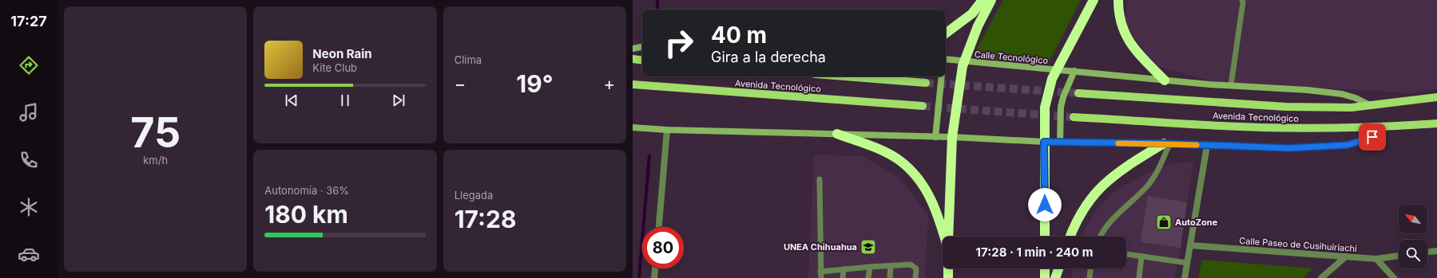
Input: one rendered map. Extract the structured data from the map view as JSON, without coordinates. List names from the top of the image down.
{
  "streets": {
    "main road": ["Calle Tecnológico", "Avenida Tecnológico"],
    "street": ["Calle Paseo de Cusihuiriachi"]
  },
  "crossings": [
    ["Calle Tecnológico", "Avenida Tecnológico"]
  ],
  "places": {
    "shop": ["AutoZone"],
    "school or university": ["UNEA Chihuahua"]
  },
  "north": "top left",
  "page": {
    "tabs": "17:27",
    "tile": [
      ["75", "km/h"],
      "Clima",
      ["Autonomía · 36%", "180 km"],
      ["Llegada", "17:28"]
    ],
    "turn": ["40 m", "Gira a la derecha"],
    "song": ["Neon Rain", "Kite Club"],
    "heat": ["−", "19°", "+"],
    "limit": "80",
    "trip": "17:28 · 1 min · 240 m"
  }
}
